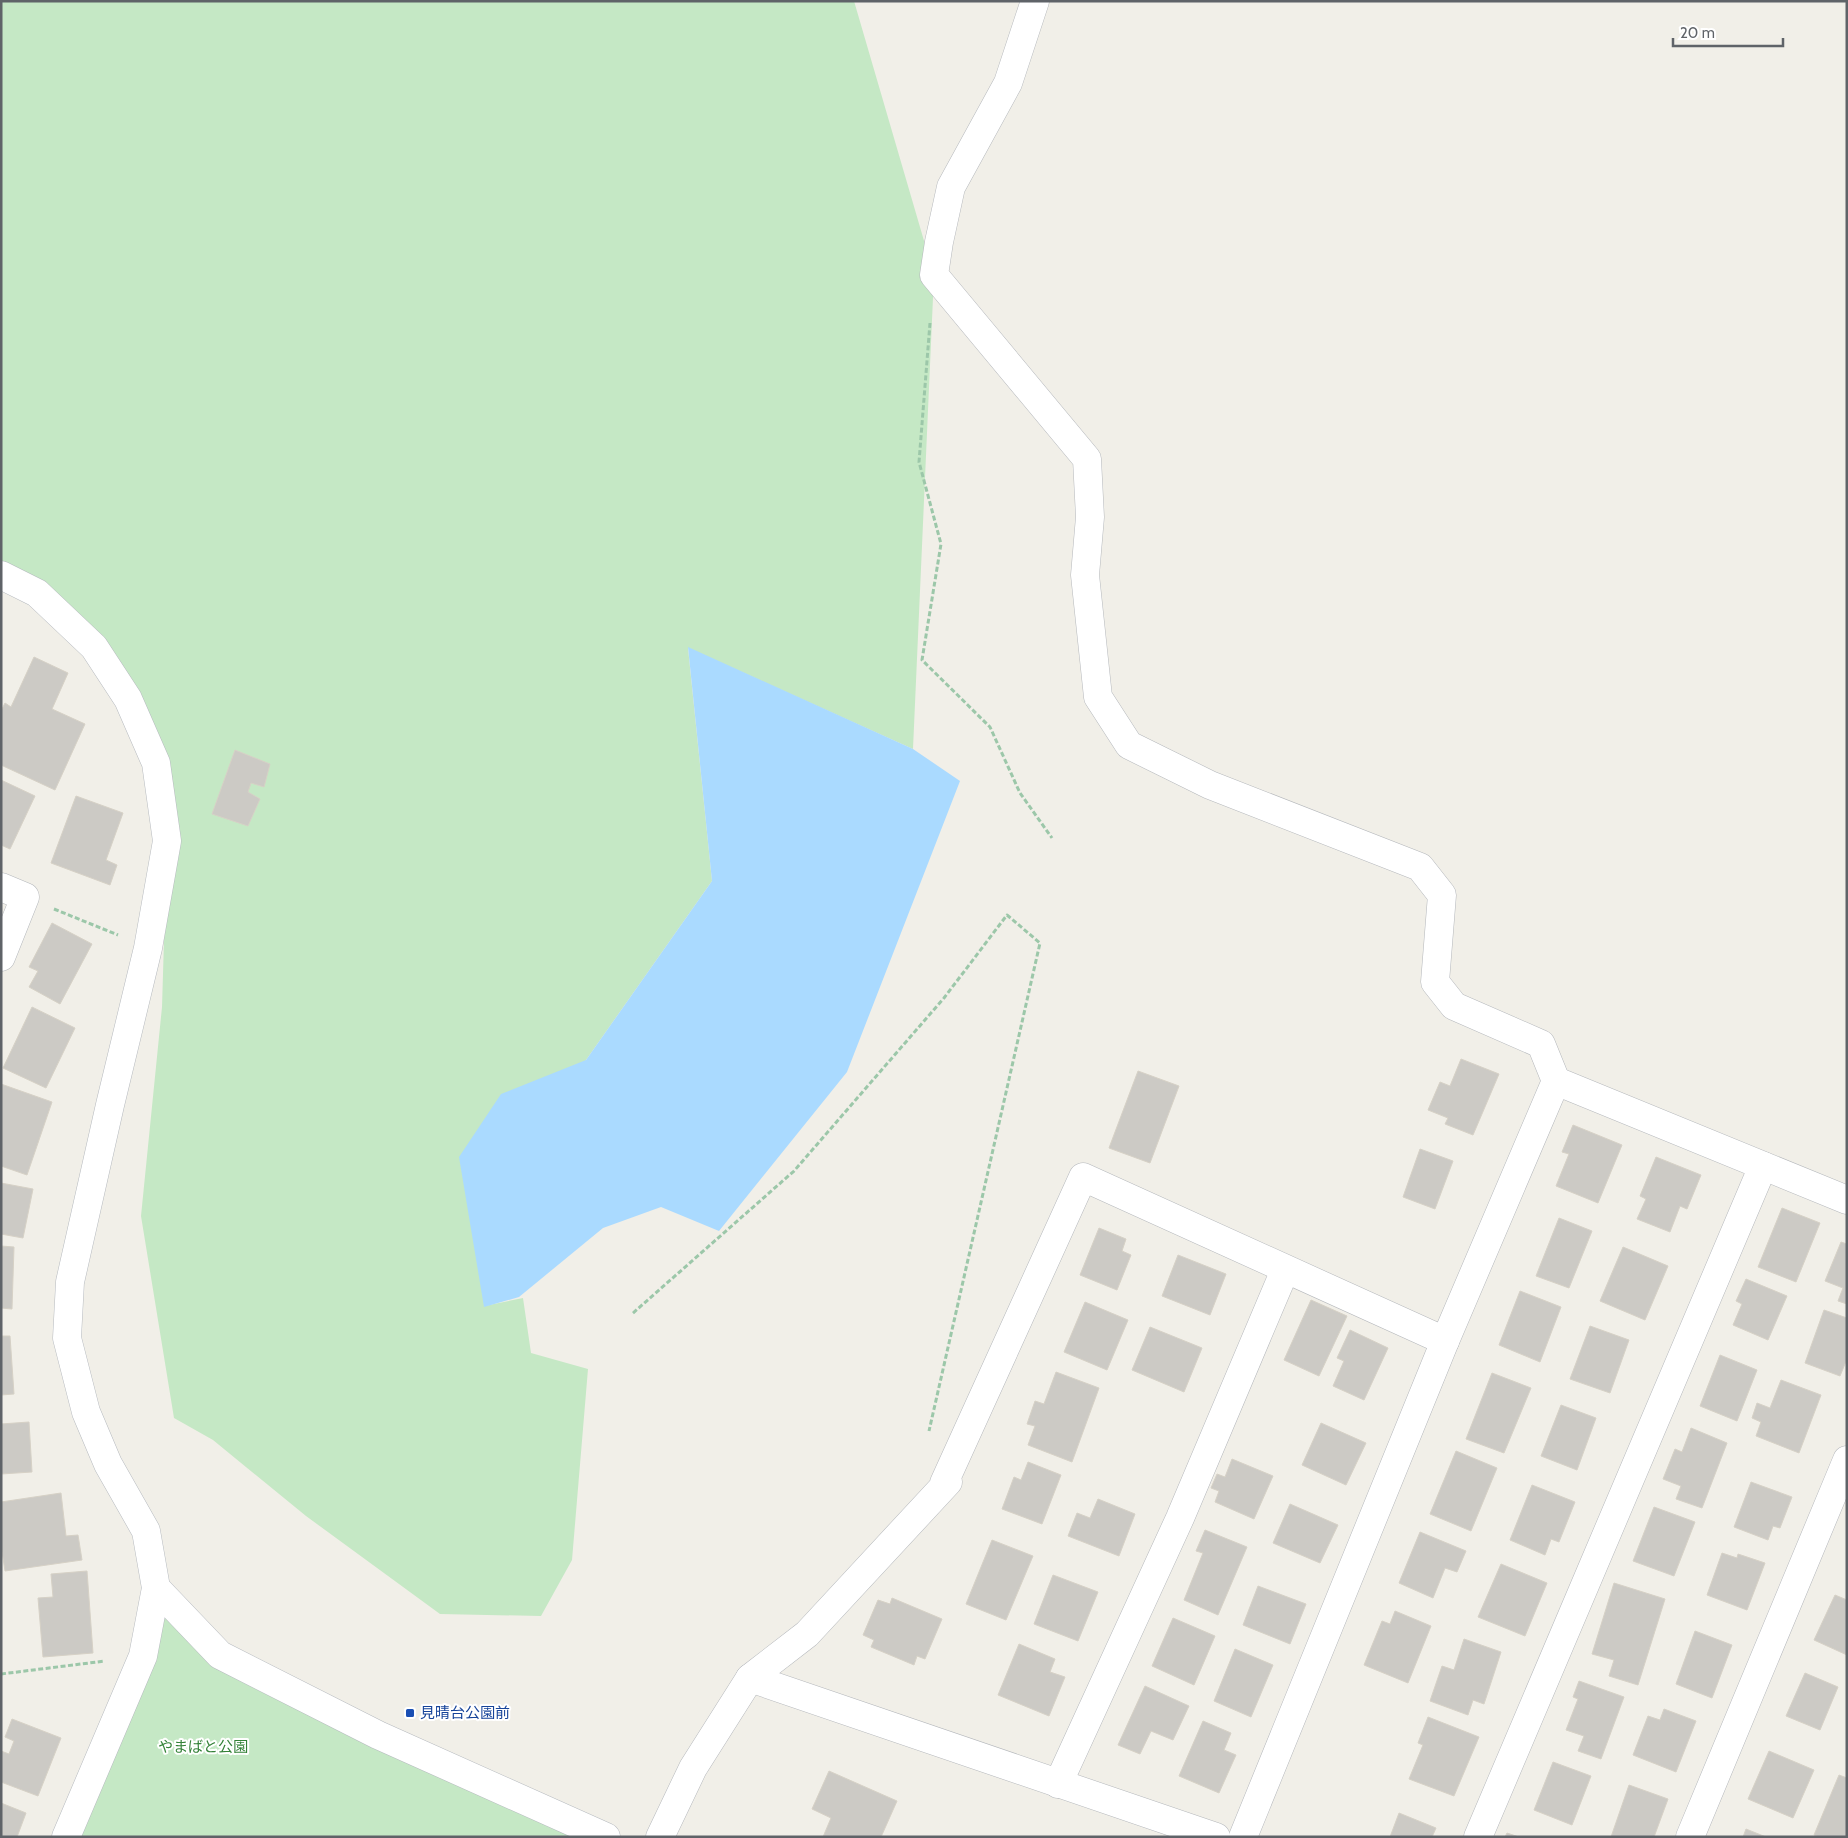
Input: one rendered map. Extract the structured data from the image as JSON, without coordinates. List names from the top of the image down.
{
  "parks": ["やまばと公園"],
  "places": {
    "transit": ["見晴台公園前"]
  },
  "scale_bar": "20 m"
}
